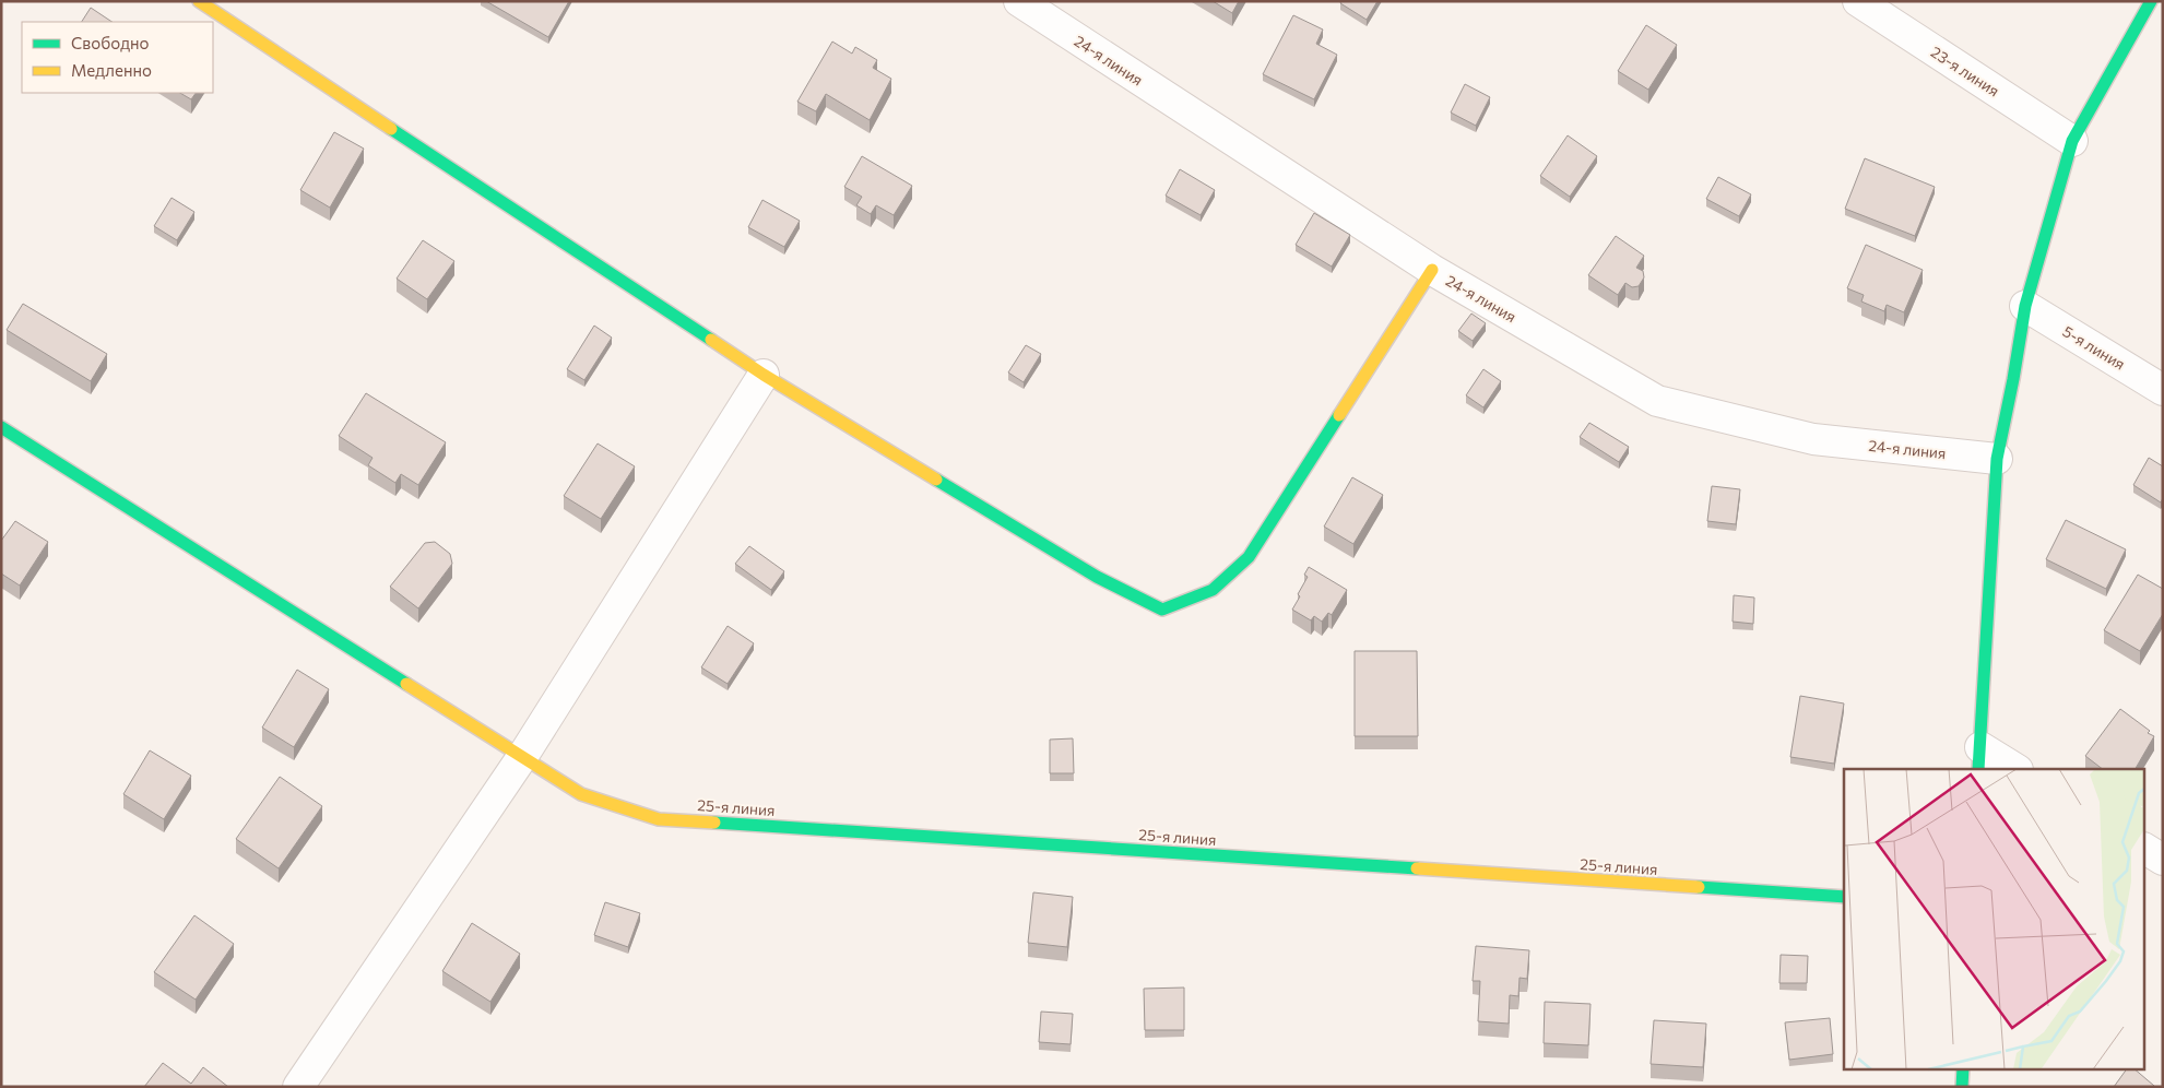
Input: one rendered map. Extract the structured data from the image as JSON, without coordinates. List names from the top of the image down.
{
  "streets": {
    "street": [
      "24-я линия",
      "23-я линия",
      "5-я линия",
      "25-я линия"
    ]
  },
  "legend": ["Свободно", "Медленно"]
}
